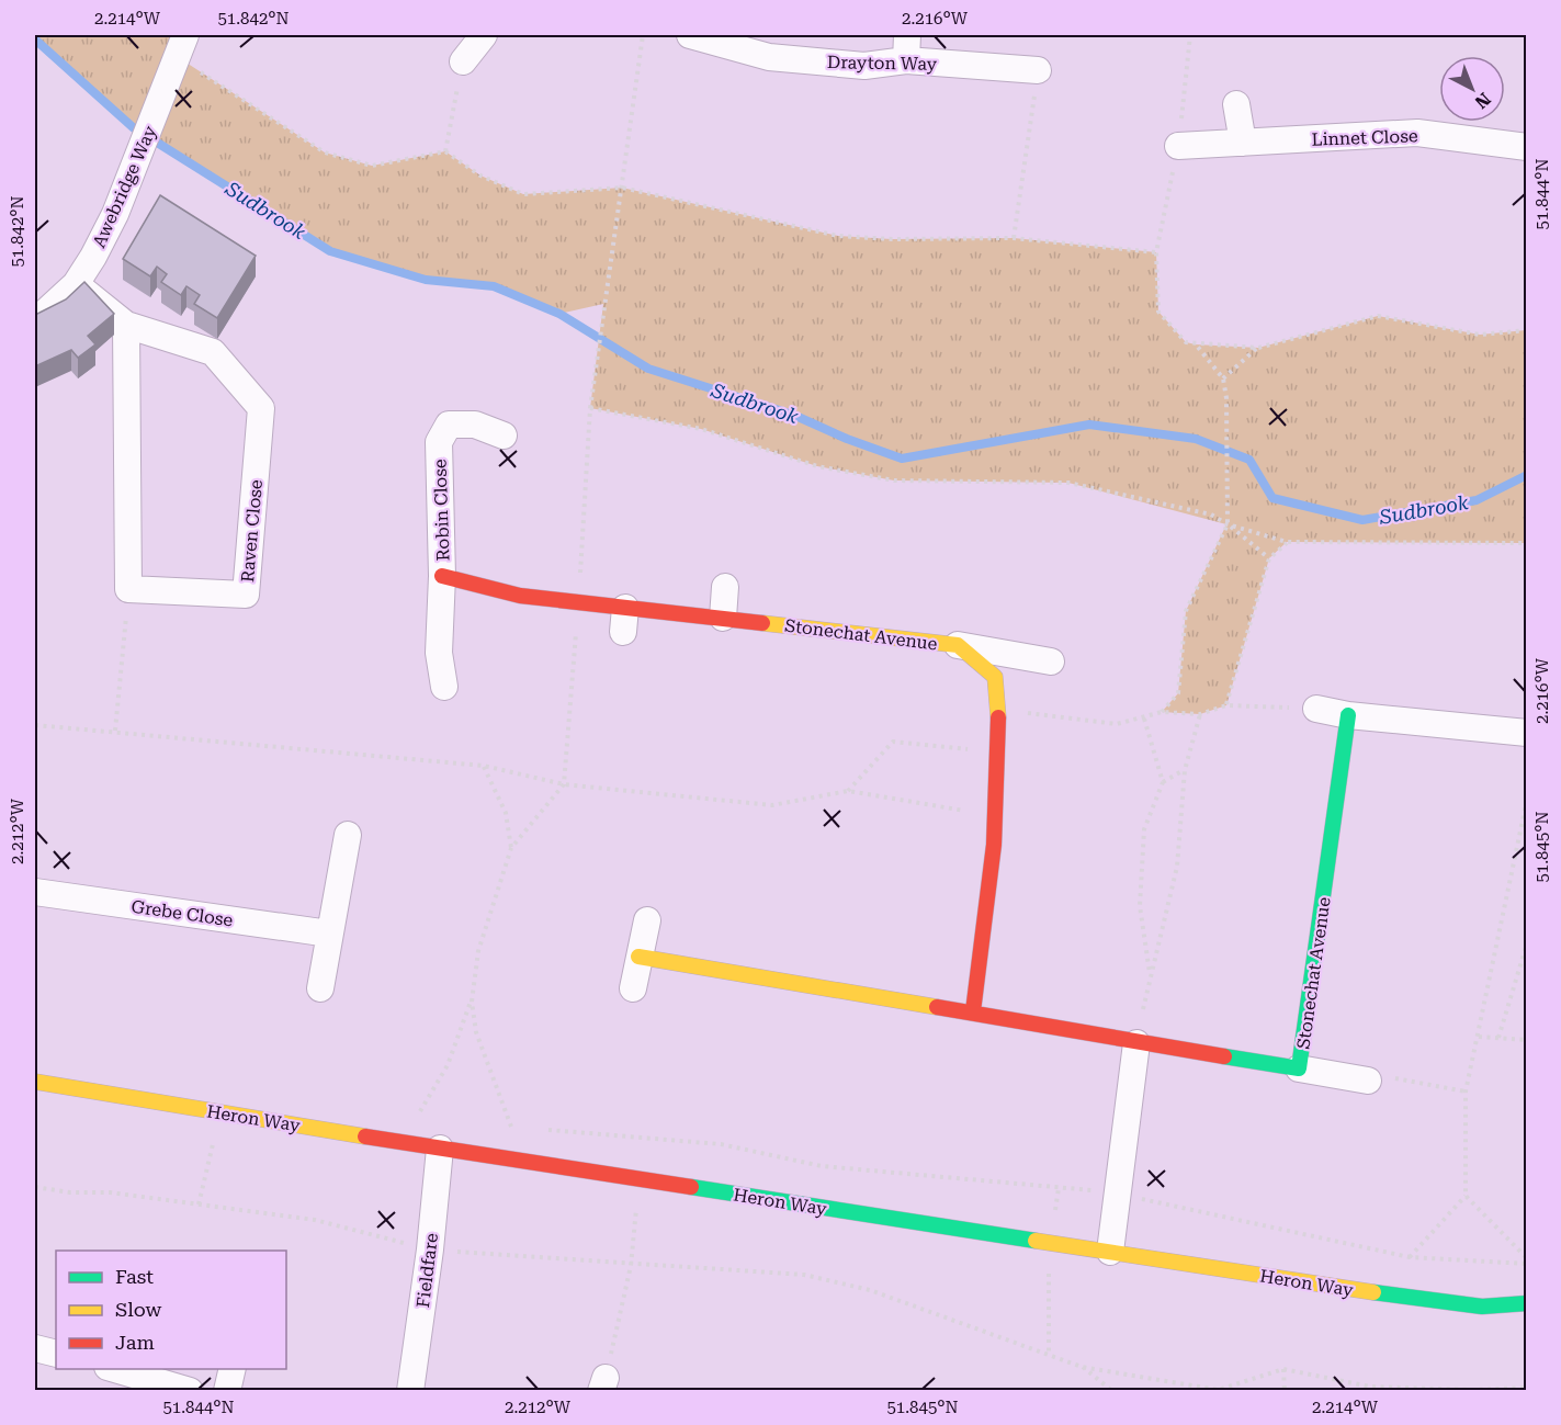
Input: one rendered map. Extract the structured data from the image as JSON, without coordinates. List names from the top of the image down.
{
  "streets": {
    "street": [
      "Drayton Way",
      "Linnet Close",
      "Awebridge Way",
      "Robin Close",
      "Raven Close",
      "Stonechat Avenue",
      "Grebe Close",
      "Heron Way",
      "Fieldfare"
    ]
  },
  "crossings": [
    ["Awebridge Way", "Raven Close"],
    ["Robin Close", "Stonechat Avenue"],
    ["Heron Way", "Fieldfare"]
  ],
  "water": ["Sudbrook"],
  "legend": ["Fast", "Slow", "Jam"],
  "north": "bottom right",
  "coordinates": [
    "2.214°W",
    "51.842°N",
    "2.216°W",
    "51.844°N",
    "2.212°W",
    "51.845°N"
  ]
}
